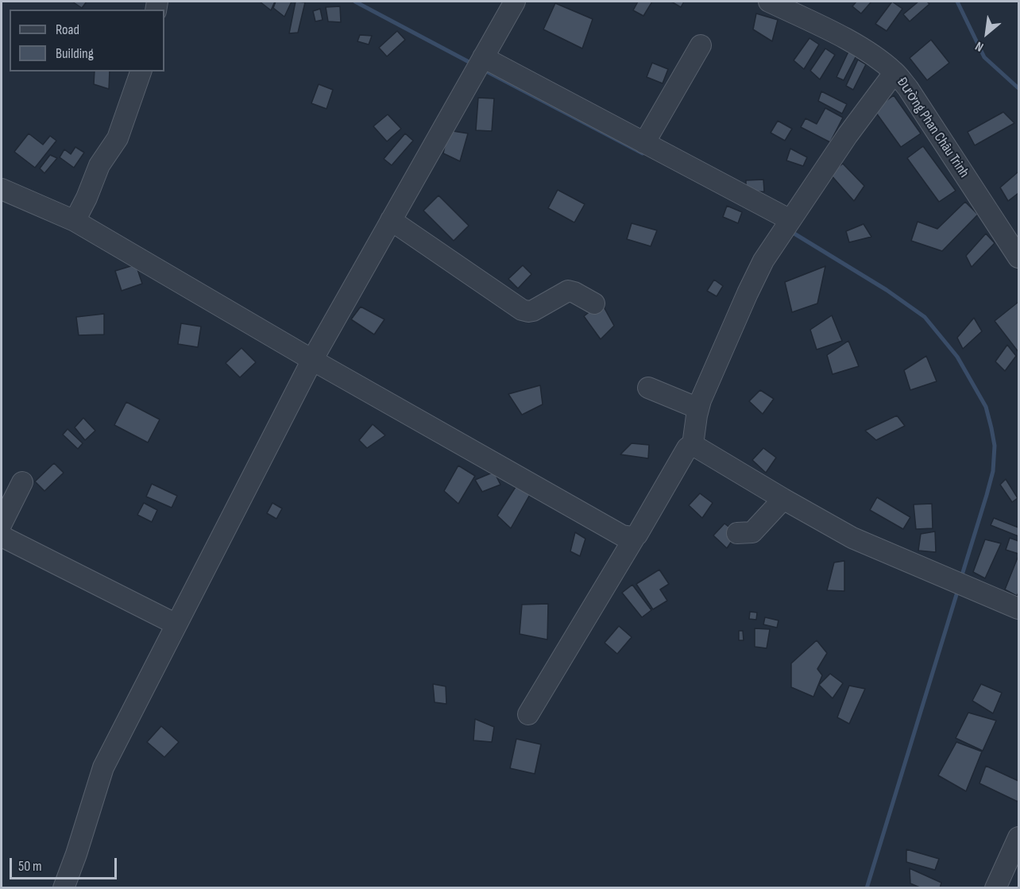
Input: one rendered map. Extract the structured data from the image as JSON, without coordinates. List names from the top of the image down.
{
  "streets": {
    "street": ["Đường Phan Châu Trinh"]
  },
  "legend": ["Road", "Building"],
  "scale_bar": "50 m",
  "north": "bottom left"
}
